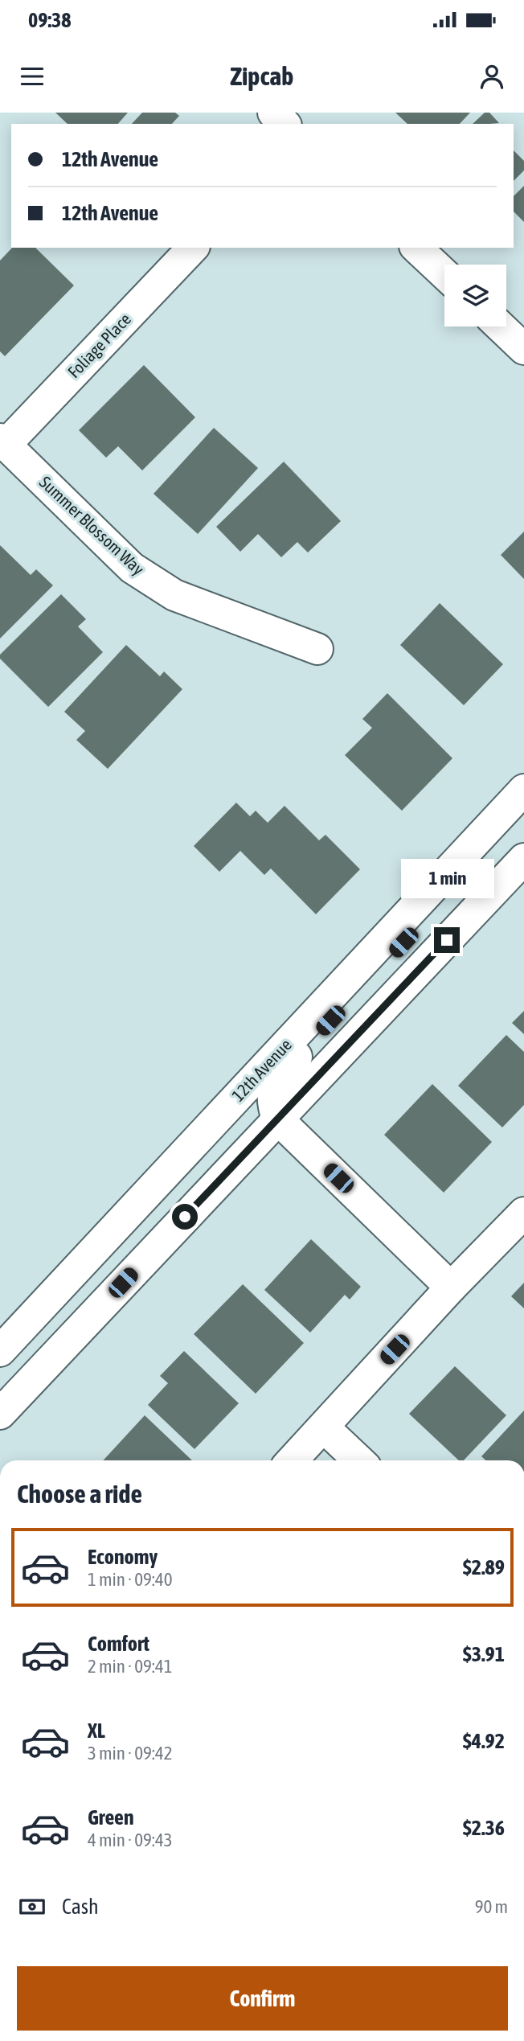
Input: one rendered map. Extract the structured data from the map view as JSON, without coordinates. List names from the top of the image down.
{
  "streets": {
    "street": ["Foliage Place", "Summer Blossom Way", "12th Avenue"]
  },
  "crossings": [
    ["Foliage Place", "Summer Blossom Way"]
  ],
  "page": {
    "status": "09:38",
    "header": "Zipcab",
    "banner": ["12th Avenue", "12th Avenue"],
    "bubble": "1 min",
    "heading": "Choose a ride",
    "list": [
      {
        "name": "Economy",
        "note": "1 min · 09:40",
        "value": "$2.89"
      },
      {
        "name": "Comfort",
        "note": "2 min · 09:41",
        "value": "$3.91"
      },
      {
        "name": "XL",
        "note": "3 min · 09:42",
        "value": "$4.92"
      },
      {
        "name": "Green",
        "note": "4 min · 09:43",
        "value": "$2.36"
      }
    ],
    "pay": ["Cash", "90 m"],
    "buttons": "Confirm"
  }
}
